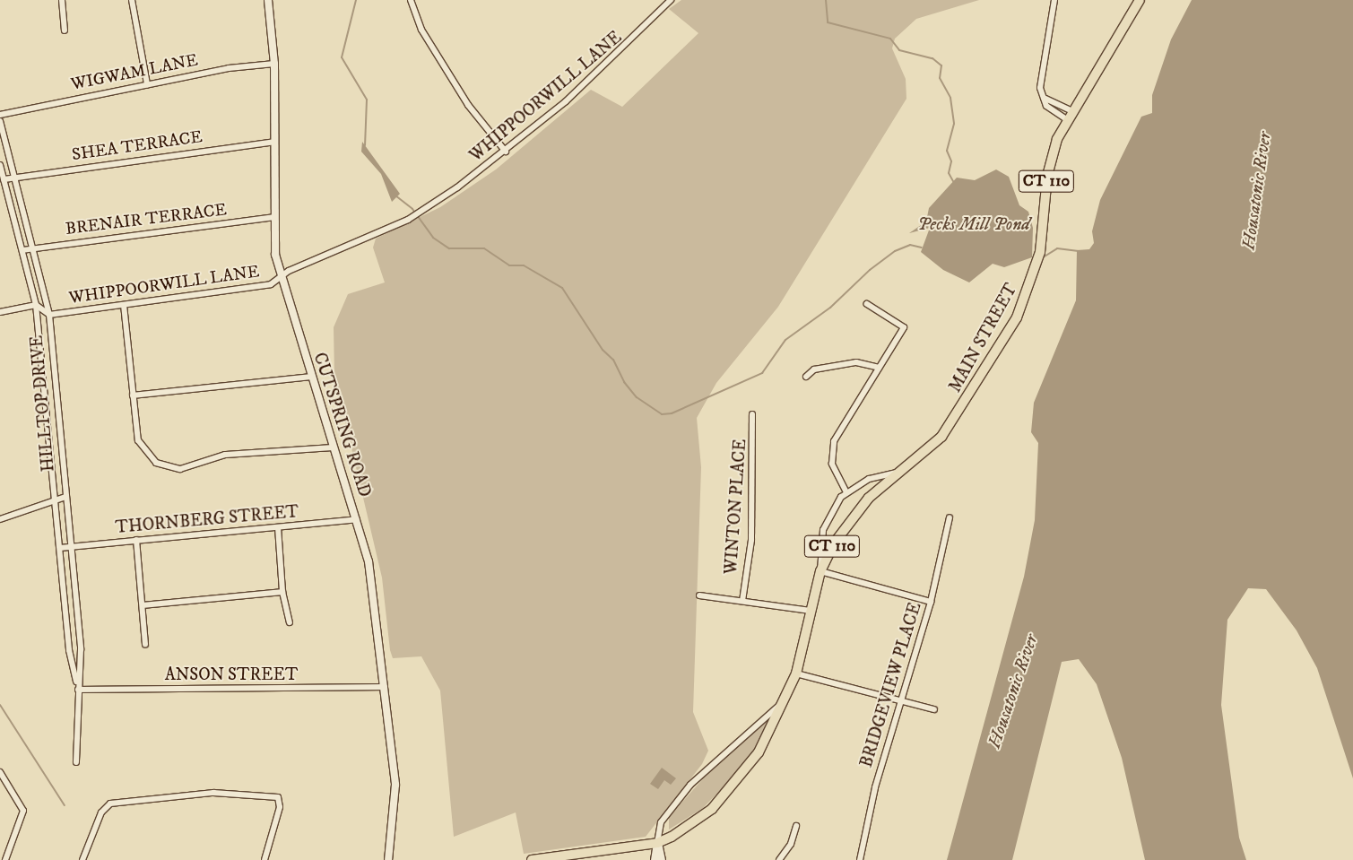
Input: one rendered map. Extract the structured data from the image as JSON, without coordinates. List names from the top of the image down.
{
  "streets": {
    "main road": ["CT 110", "MAIN STREET"],
    "street": [
      "WIGWAM LANE",
      "WHIPPOORWILL LANE",
      "SHEA TERRACE",
      "BRENAIR TERRACE",
      "HILLTOP DRIVE",
      "CUTSPRING ROAD",
      "WINTON PLACE",
      "THORNBERG STREET",
      "ANSON STREET",
      "BRIDGEVIEW PLACE"
    ]
  },
  "crossings": [
    ["WIGWAM LANE", "CUTSPRING ROAD"],
    ["WHIPPOORWILL LANE", "HILLTOP DRIVE"],
    ["WHIPPOORWILL LANE", "CUTSPRING ROAD"],
    ["SHEA TERRACE", "HILLTOP DRIVE"],
    ["SHEA TERRACE", "CUTSPRING ROAD"],
    ["CT 110", "MAIN STREET"],
    ["BRENAIR TERRACE", "HILLTOP DRIVE"],
    ["BRENAIR TERRACE", "CUTSPRING ROAD"],
    ["HILLTOP DRIVE", "THORNBERG STREET"],
    ["HILLTOP DRIVE", "ANSON STREET"],
    ["CUTSPRING ROAD", "THORNBERG STREET"],
    ["CUTSPRING ROAD", "ANSON STREET"]
  ],
  "water": ["Housatonic River", "Pecks Mill Pond"]
}
